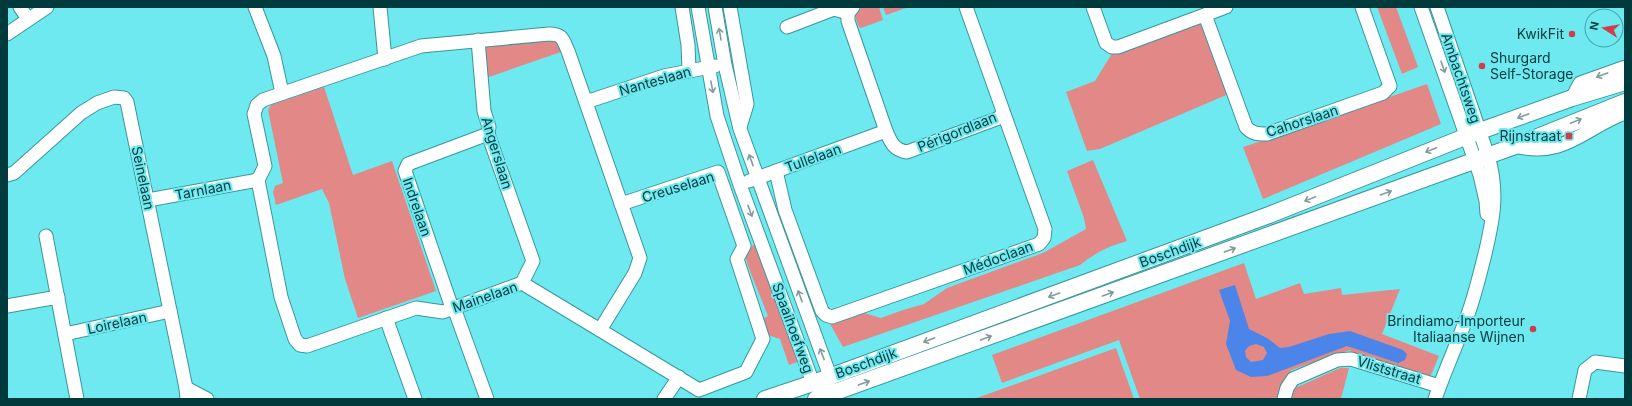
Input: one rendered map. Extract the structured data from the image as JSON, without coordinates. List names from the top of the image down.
{
  "streets": {
    "main road": ["Boschdijk"],
    "street": [
      "Ambachtsweg",
      "Nanteslaan",
      "Cahorslaan",
      "Périgordlaan",
      "Angerslaan",
      "Tullelaan",
      "Seinelaan",
      "Creuselaan",
      "Tarnlaan",
      "Indrelaan",
      "Médoclaan",
      "Mainelaan",
      "Loirelaan",
      "Spaaihoefweg",
      "Vliststraat"
    ]
  },
  "crossings": [
    ["Ambachtsweg", "Boschdijk"],
    ["Nanteslaan", "Mainelaan"],
    ["Nanteslaan", "Spaaihoefweg"],
    ["Périgordlaan", "Tullelaan"],
    ["Périgordlaan", "Médoclaan"],
    ["Angerslaan", "Indrelaan"],
    ["Angerslaan", "Mainelaan"],
    ["Tullelaan", "Médoclaan"],
    ["Tullelaan", "Spaaihoefweg"],
    ["Seinelaan", "Tarnlaan"],
    ["Seinelaan", "Loirelaan"],
    ["Creuselaan", "Mainelaan"],
    ["Tarnlaan", "Mainelaan"],
    ["Indrelaan", "Mainelaan"],
    ["Boschdijk", "Spaaihoefweg"]
  ],
  "places": {
    "other": ["KwikFit", "Shurgard Self-Storage", "Brindiamo-Importeur Italiaanse Wijnen"],
    "transit": ["Rijnstraat"]
  },
  "north": "left"
}
